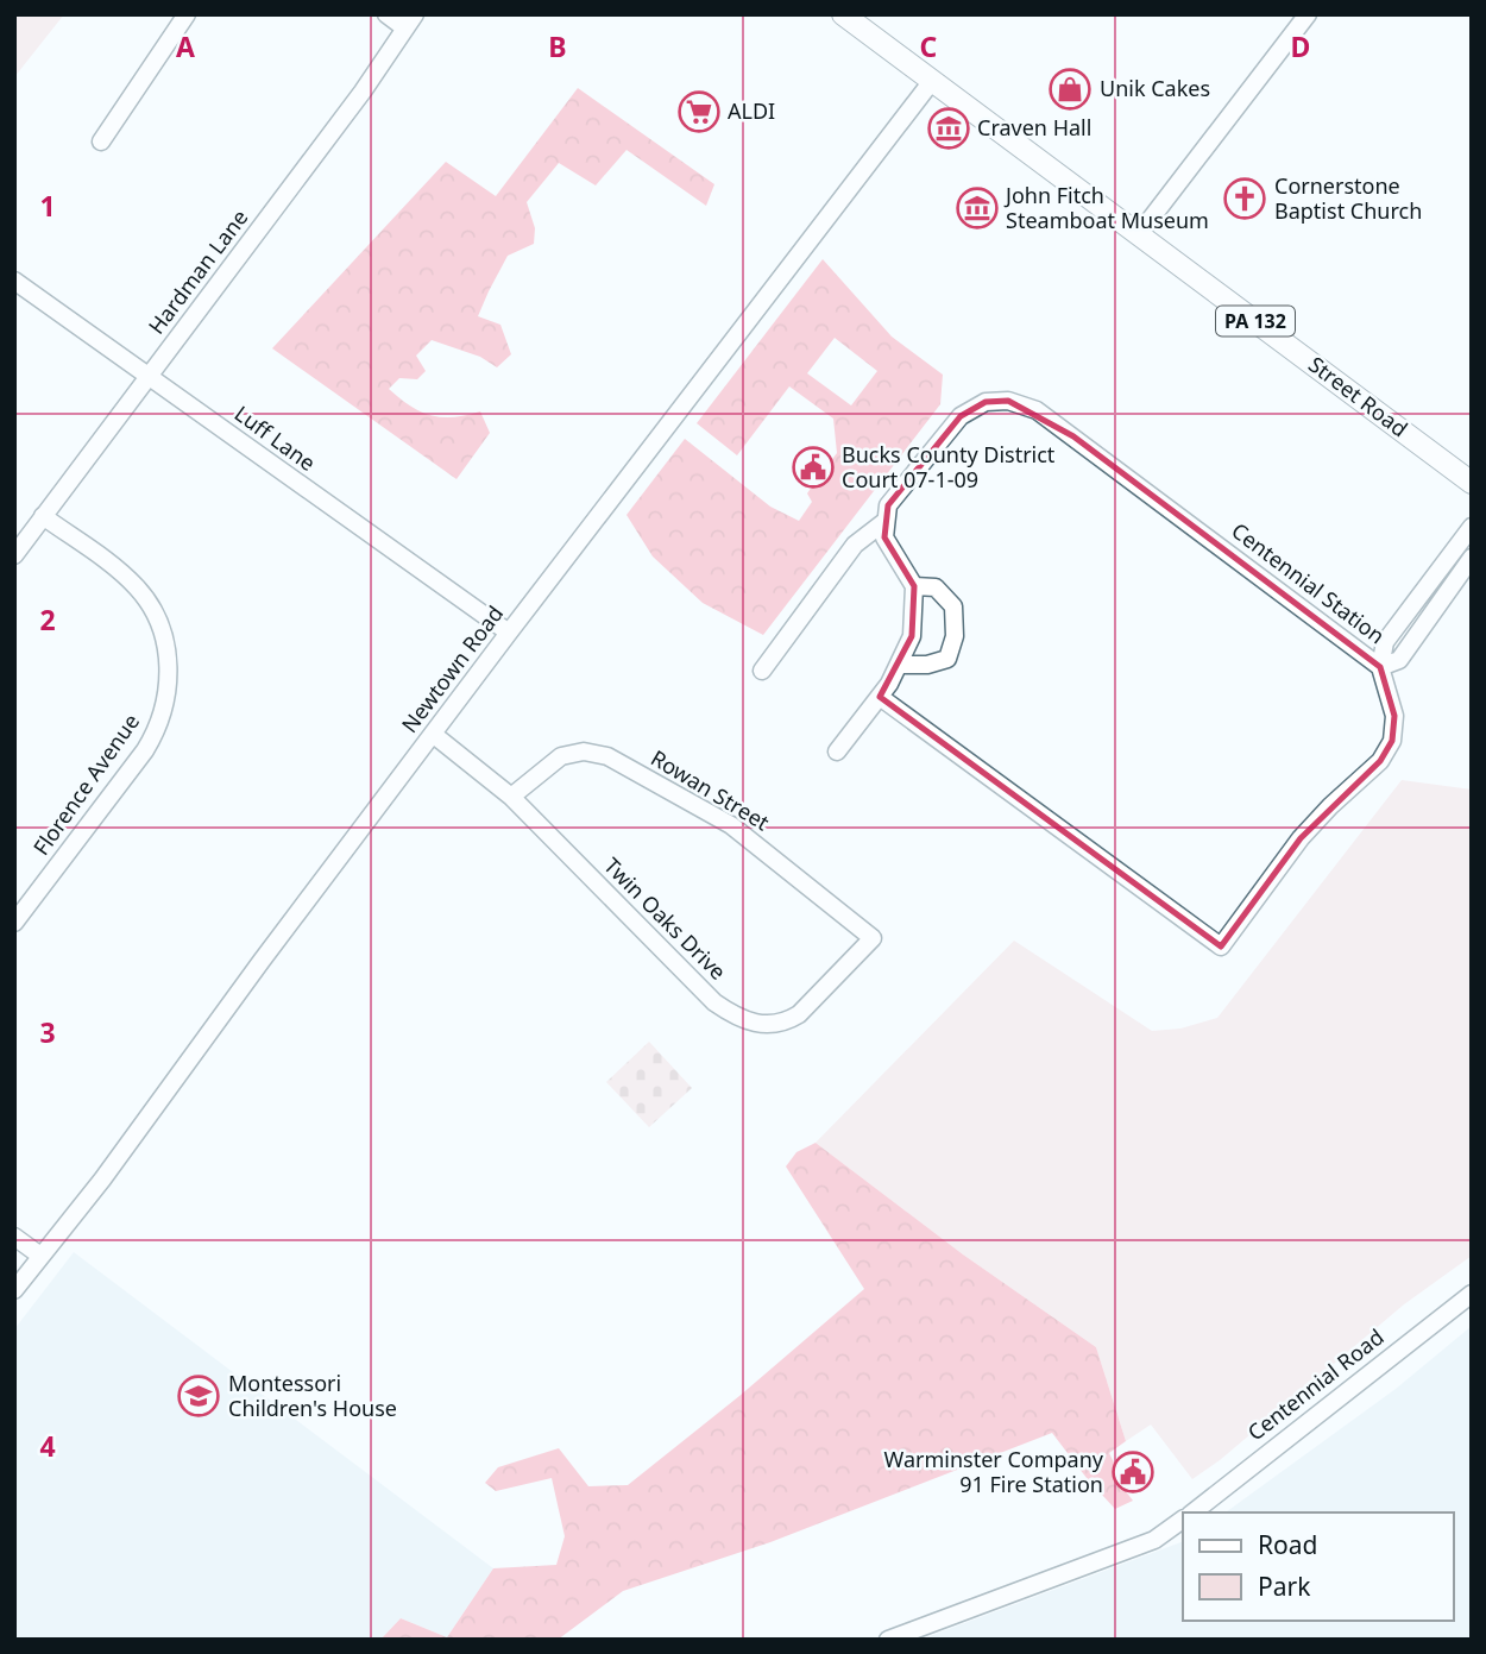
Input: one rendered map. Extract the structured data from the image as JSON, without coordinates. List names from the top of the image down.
{
  "streets": {
    "main road": ["PA 132", "Street Road"],
    "street": [
      "Hardman Lane",
      "Luff Lane",
      "Centennial Station",
      "Newtown Road",
      "Florence Avenue",
      "Rowan Street",
      "Twin Oaks Drive",
      "Centennial Road"
    ]
  },
  "crossings": [
    ["Hardman Lane", "Luff Lane"],
    ["Hardman Lane", "Florence Avenue"],
    ["Street Road", "Newtown Road"],
    ["Luff Lane", "Newtown Road"],
    ["Newtown Road", "Twin Oaks Drive"],
    ["Rowan Street", "Twin Oaks Drive"]
  ],
  "places": {
    "shop": ["Unik Cakes"],
    "supermarket": ["ALDI"],
    "museum": ["Craven Hall", "John Fitch Steamboat Museum"],
    "church": ["Cornerstone Baptist Church"],
    "public building": ["Bucks County District Court 07-1-09", "Warminster Company 91 Fire Station"],
    "school or university": ["Montessori Children's House"]
  },
  "legend": ["Road", "Park"],
  "grid": {
    "columns": [
      "A",
      "B",
      "C",
      "D"
    ],
    "rows": [
      "1",
      "2",
      "3",
      "4"
    ]
  }
}
